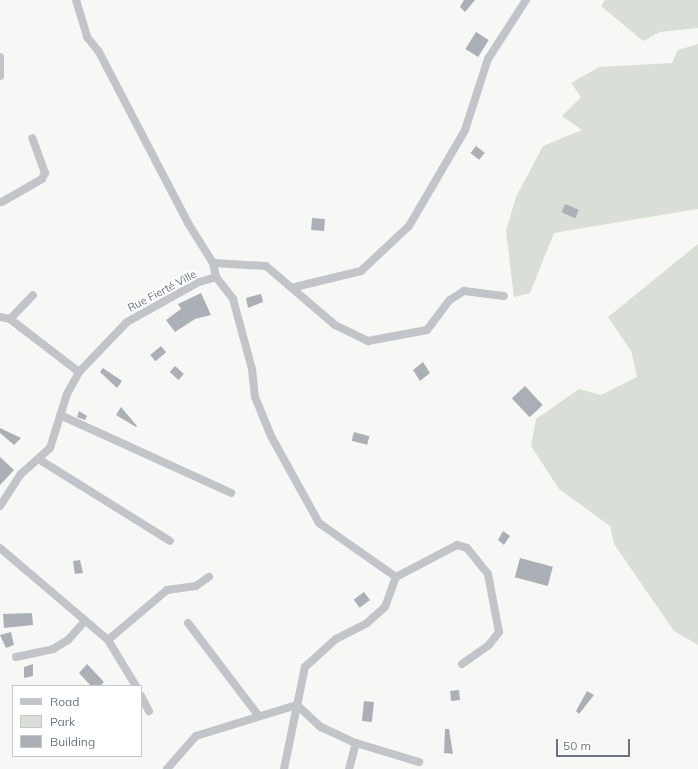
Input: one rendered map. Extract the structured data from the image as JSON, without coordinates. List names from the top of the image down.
{
  "streets": {
    "street": ["Rue Fierté Ville"]
  },
  "legend": ["Road", "Park", "Building"],
  "scale_bar": "50 m"
}
